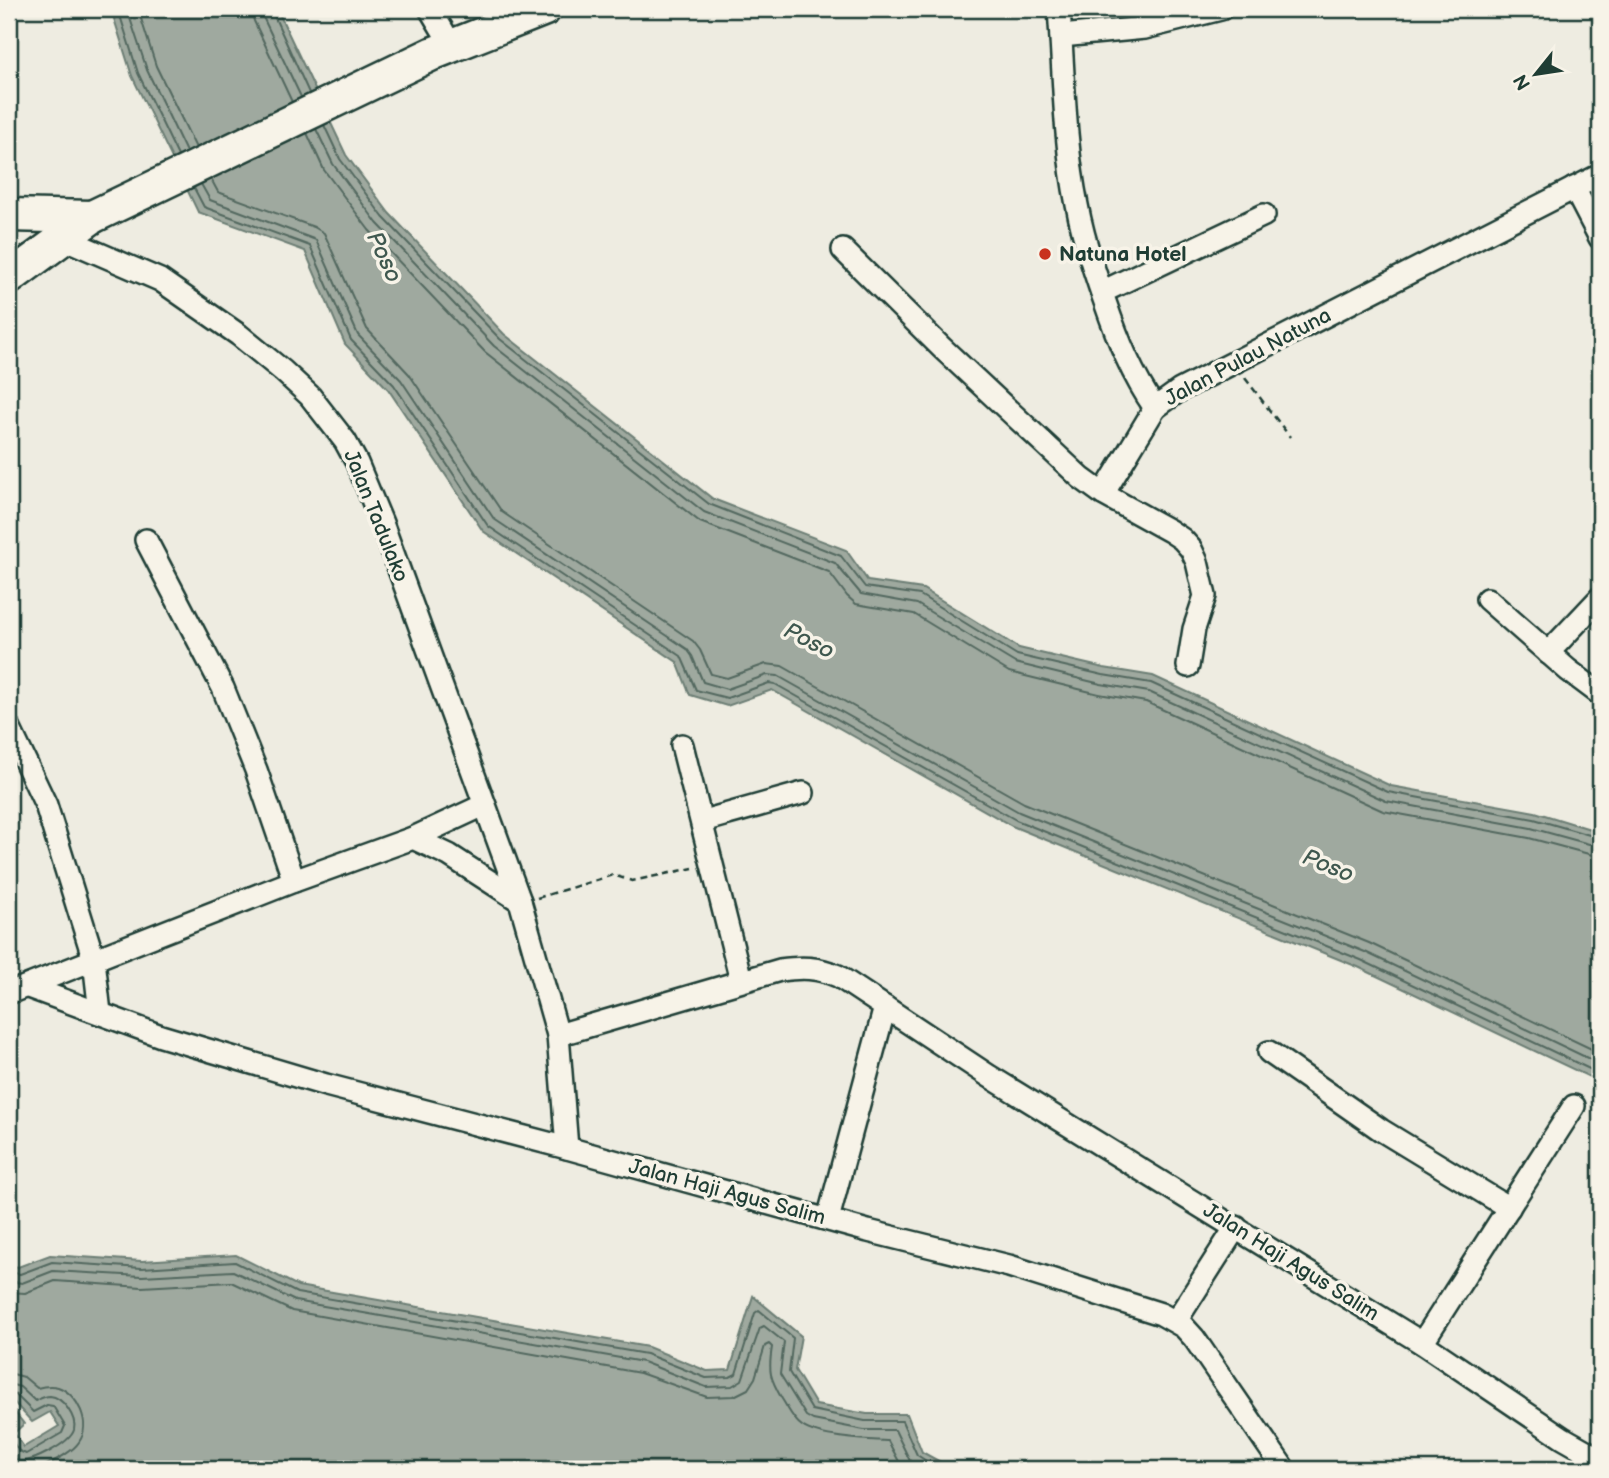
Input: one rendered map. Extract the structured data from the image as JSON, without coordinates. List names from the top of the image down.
{
  "streets": {
    "street": ["Jalan Pulau Natuna", "Jalan Tadulako", "Jalan Haji Agus Salim"]
  },
  "water": ["Poso"],
  "places": ["Natuna Hotel"],
  "north": "bottom left"
}
